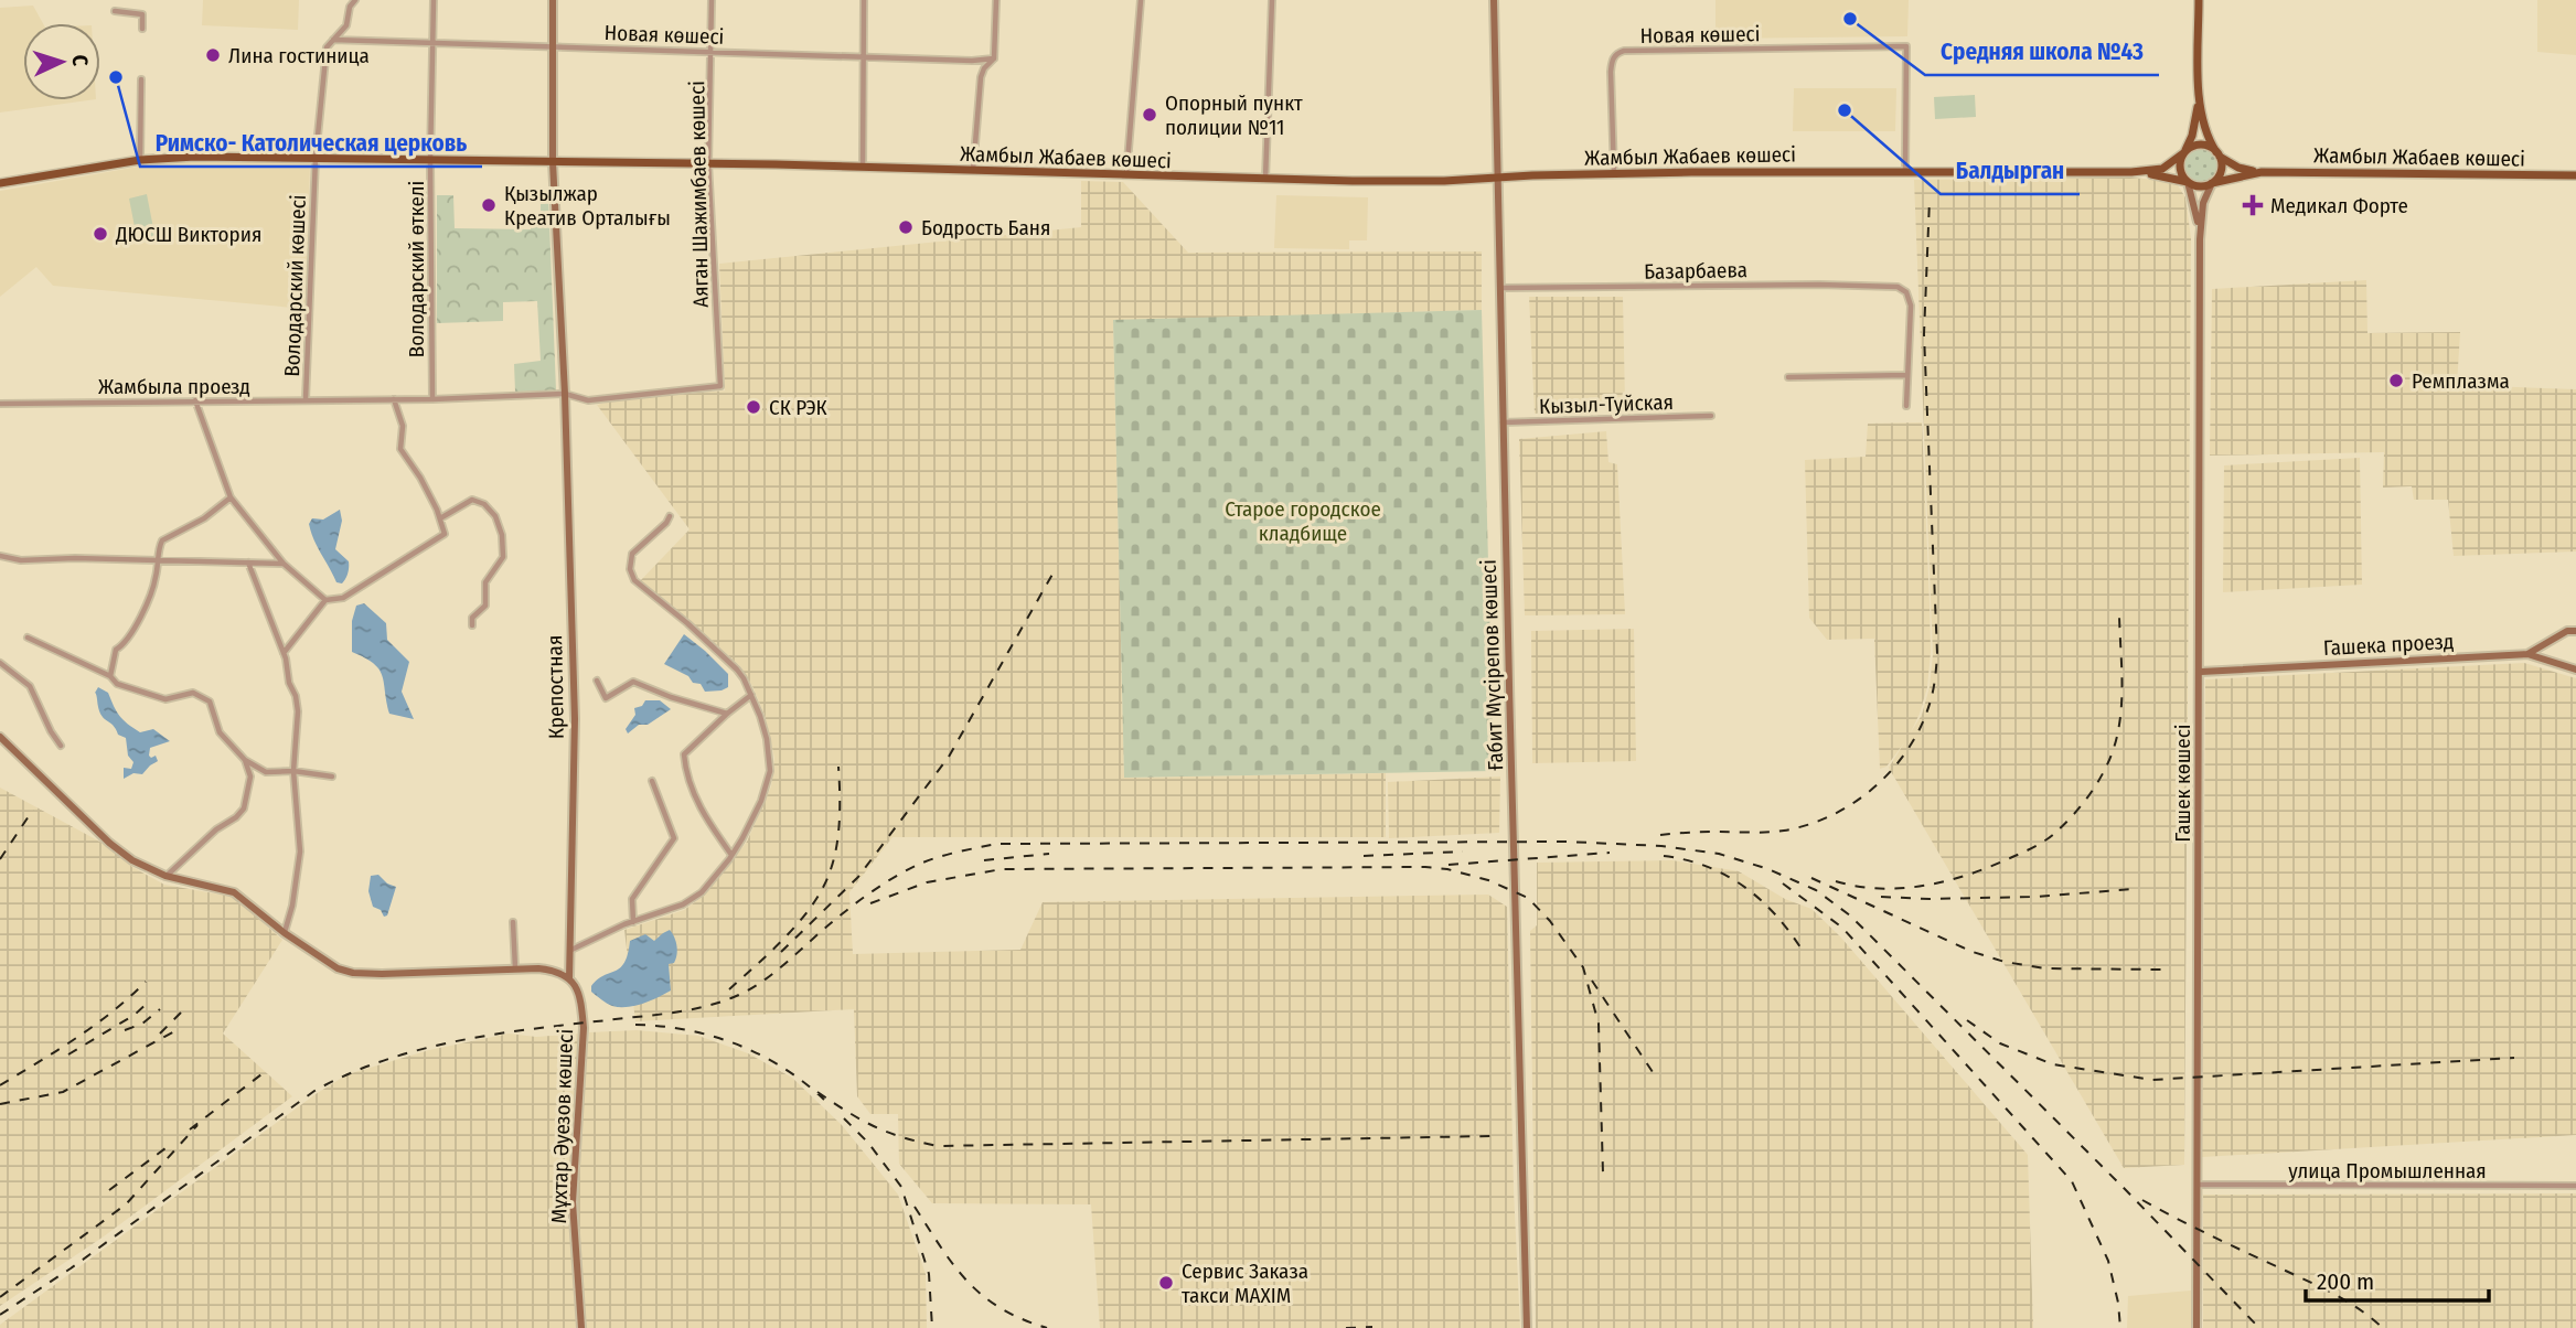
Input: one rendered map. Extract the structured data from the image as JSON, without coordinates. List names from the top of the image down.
{
  "streets": {
    "main road": [
      "Жамбыл Жабаев көшесі",
      "Гашека проезд",
      "Ғабит Мүсірепов көшесі",
      "Крепостная",
      "Гашек көшесі",
      "Мұхтар Әуезов көшесі"
    ],
    "street": [
      "Новая көшесі",
      "Аяган Шажимбаев көшесі",
      "Володарский өткелі",
      "Базарбаева",
      "Володарский көшесі",
      "Жамбыла проезд",
      "Кызыл-Туйская",
      "улица Промышленная"
    ]
  },
  "crossings": [
    ["Новая көшесі", "Жамбыл Жабаев көшесі"],
    ["Новая көшесі", "Аяган Шажимбаев көшесі"],
    ["Новая көшесі", "Володарский өткелі"],
    ["Новая көшесі", "Володарский көшесі"],
    ["Новая көшесі", "Крепостная"],
    ["Жамбыл Жабаев көшесі", "Аяган Шажимбаев көшесі"],
    ["Жамбыл Жабаев көшесі", "Володарский өткелі"],
    ["Жамбыл Жабаев көшесі", "Володарский көшесі"],
    ["Жамбыл Жабаев көшесі", "Ғабит Мүсірепов көшесі"],
    ["Жамбыл Жабаев көшесі", "Крепостная"],
    ["Аяган Шажимбаев көшесі", "Жамбыла проезд"],
    ["Володарский өткелі", "Жамбыла проезд"],
    ["Базарбаева", "Ғабит Мүсірепов көшесі"],
    ["Володарский көшесі", "Жамбыла проезд"],
    ["Жамбыла проезд", "Крепостная"],
    ["Кызыл-Туйская", "Ғабит Мүсірепов көшесі"],
    ["Гашека проезд", "Гашек көшесі"],
    ["Крепостная", "Мұхтар Әуезов көшесі"],
    ["Гашек көшесі", "улица Промышленная"]
  ],
  "parks": ["Старое городское кладбище"],
  "places": {
    "other": [
      "Средняя школа №43",
      "Лина гостиница",
      "Римско- Католическая церковь",
      "Балдырган",
      "Опорный пункт полиции №11",
      "Қызылжар Креатив Орталығы",
      "Бодрость Баня",
      "ДЮСШ Виктория",
      "Ремплазма",
      "СК РЭК",
      "Сервис Заказа такси MAXIM"
    ],
    "health": ["Медикал Форте"]
  },
  "scale_bar": "200 m",
  "north": "right"
}
